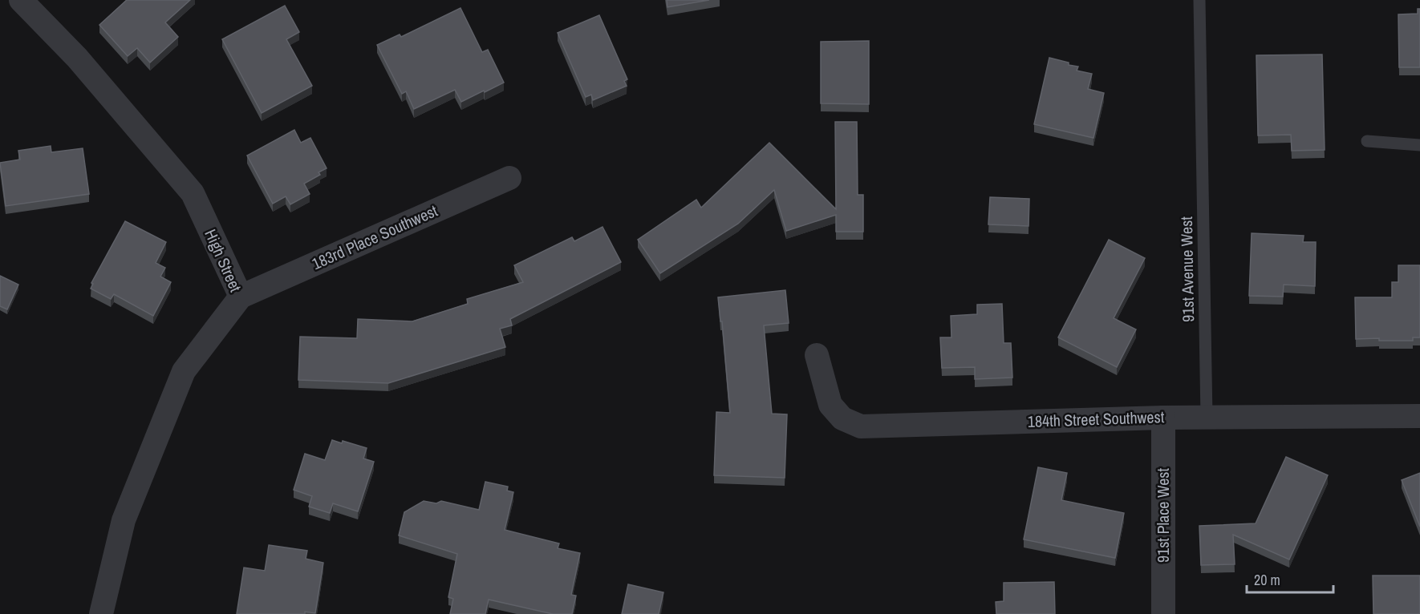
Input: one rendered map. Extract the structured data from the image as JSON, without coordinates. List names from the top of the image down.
{
  "streets": {
    "street": [
      "183rd Place Southwest",
      "High Street",
      "184th Street Southwest",
      "91st Place West"
    ],
    "lane": ["91st Avenue West"]
  },
  "crossings": [
    ["183rd Place Southwest", "High Street"],
    ["91st Avenue West", "184th Street Southwest"],
    ["184th Street Southwest", "91st Place West"]
  ],
  "scale_bar": "20 m"
}
